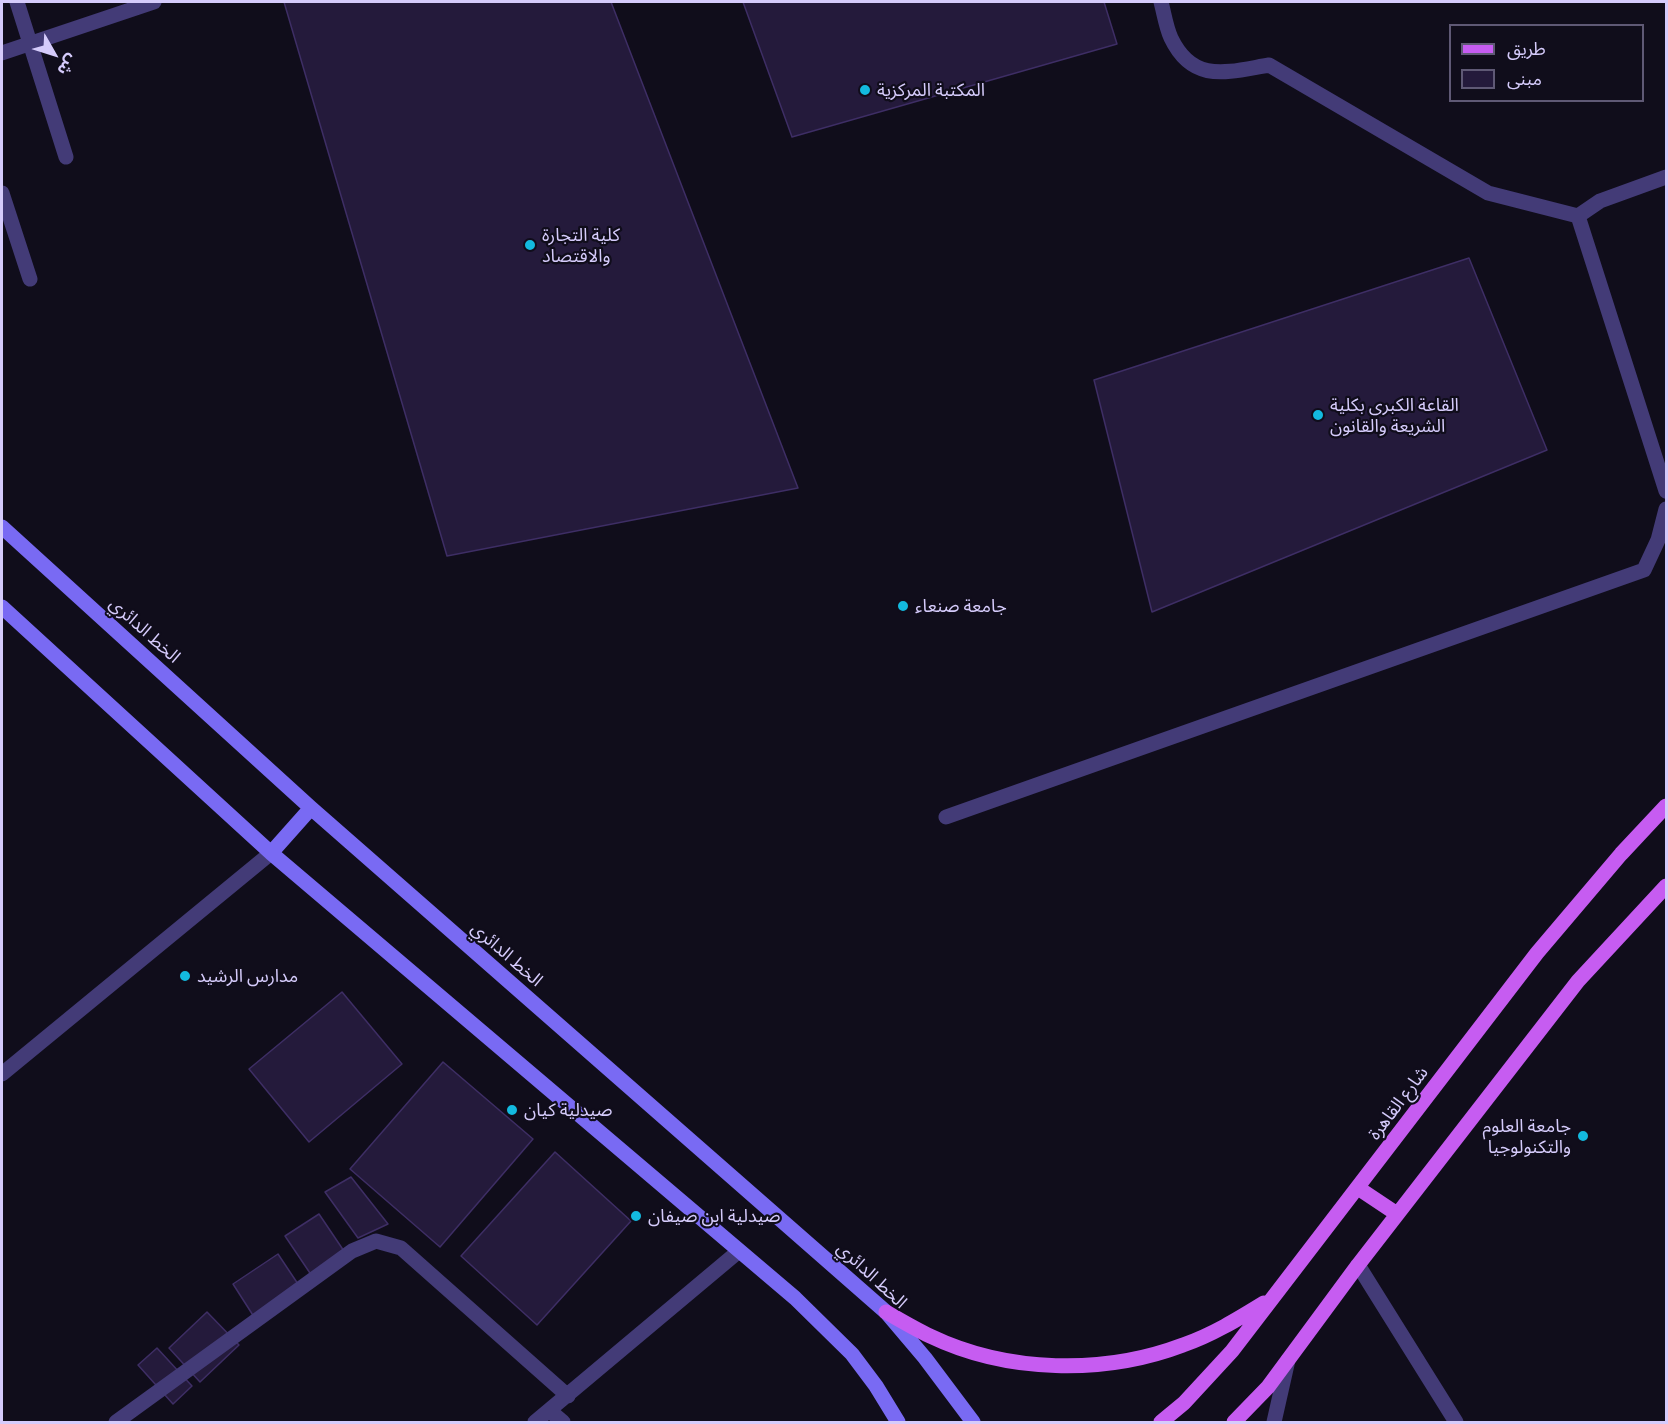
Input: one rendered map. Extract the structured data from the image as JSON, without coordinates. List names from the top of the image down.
{
  "streets": {
    "main road": ["الخط الدائري", "شارع القاهرة"]
  },
  "places": [
    "المكتبة المركزية",
    "كلية التجارة والاقتصاد",
    "القاعة الكبرى بكلية الشريعة والقانون",
    "جامعة صنعاء",
    "مدارس الرشيد",
    "صيدلية كيان",
    "جامعة العلوم والتكنولوجيا",
    "صيدلية ابن صيفان"
  ],
  "legend": ["طريق", "مبنى"],
  "north": "bottom right"
}
